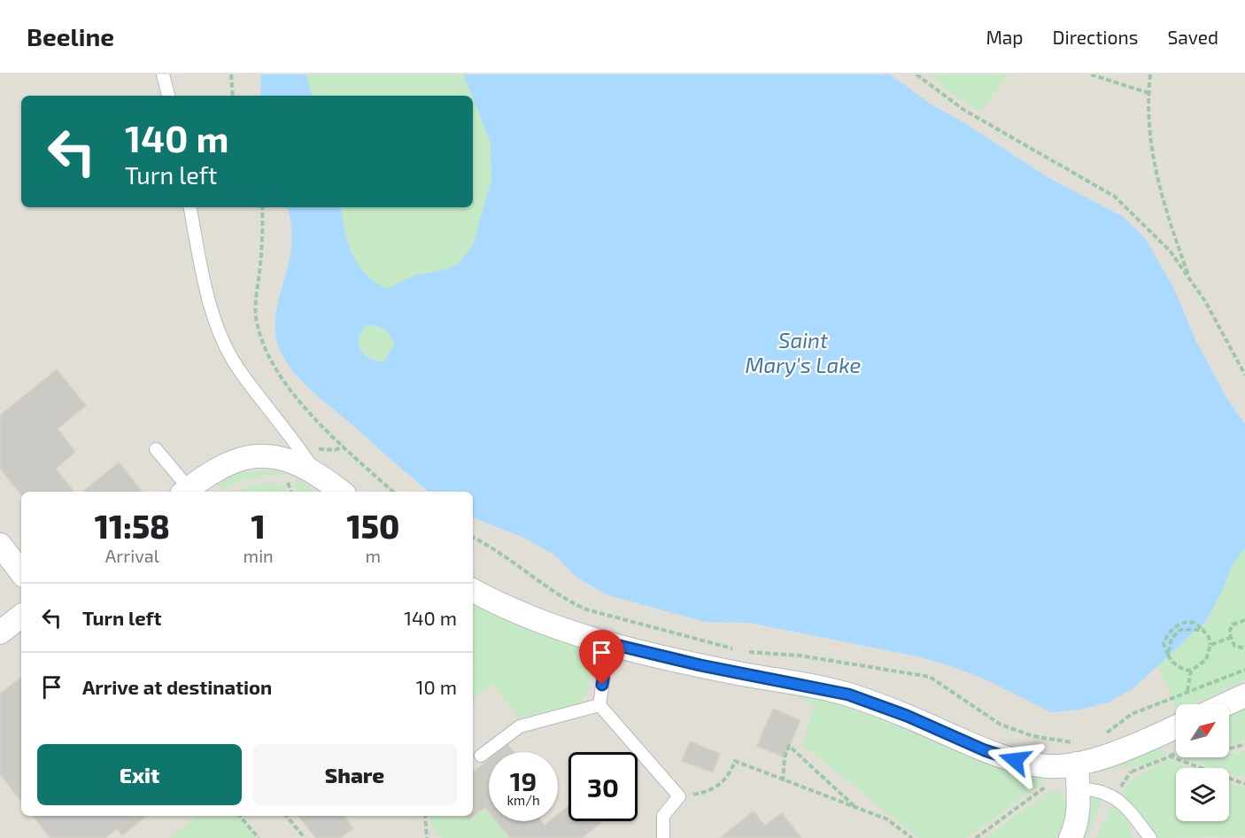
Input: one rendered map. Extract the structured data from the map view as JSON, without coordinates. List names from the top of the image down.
{
  "water": ["Saint Mary's Lake"],
  "north": "top right",
  "page": {
    "header": "Beeline",
    "nav": ["Map", "Directions", "Saved"],
    "turn": ["140 m", "Turn left"],
    "eta": [
      "11:58",
      "Arrival",
      "1",
      "min",
      "150",
      "m"
    ],
    "list": [
      {
        "name": "Turn left",
        "value": "140 m"
      },
      {
        "name": "Arrive at destination",
        "value": "10 m"
      }
    ],
    "buttons": ["Exit", "Share"],
    "speed": "19 km/h",
    "limit": "30"
  }
}
